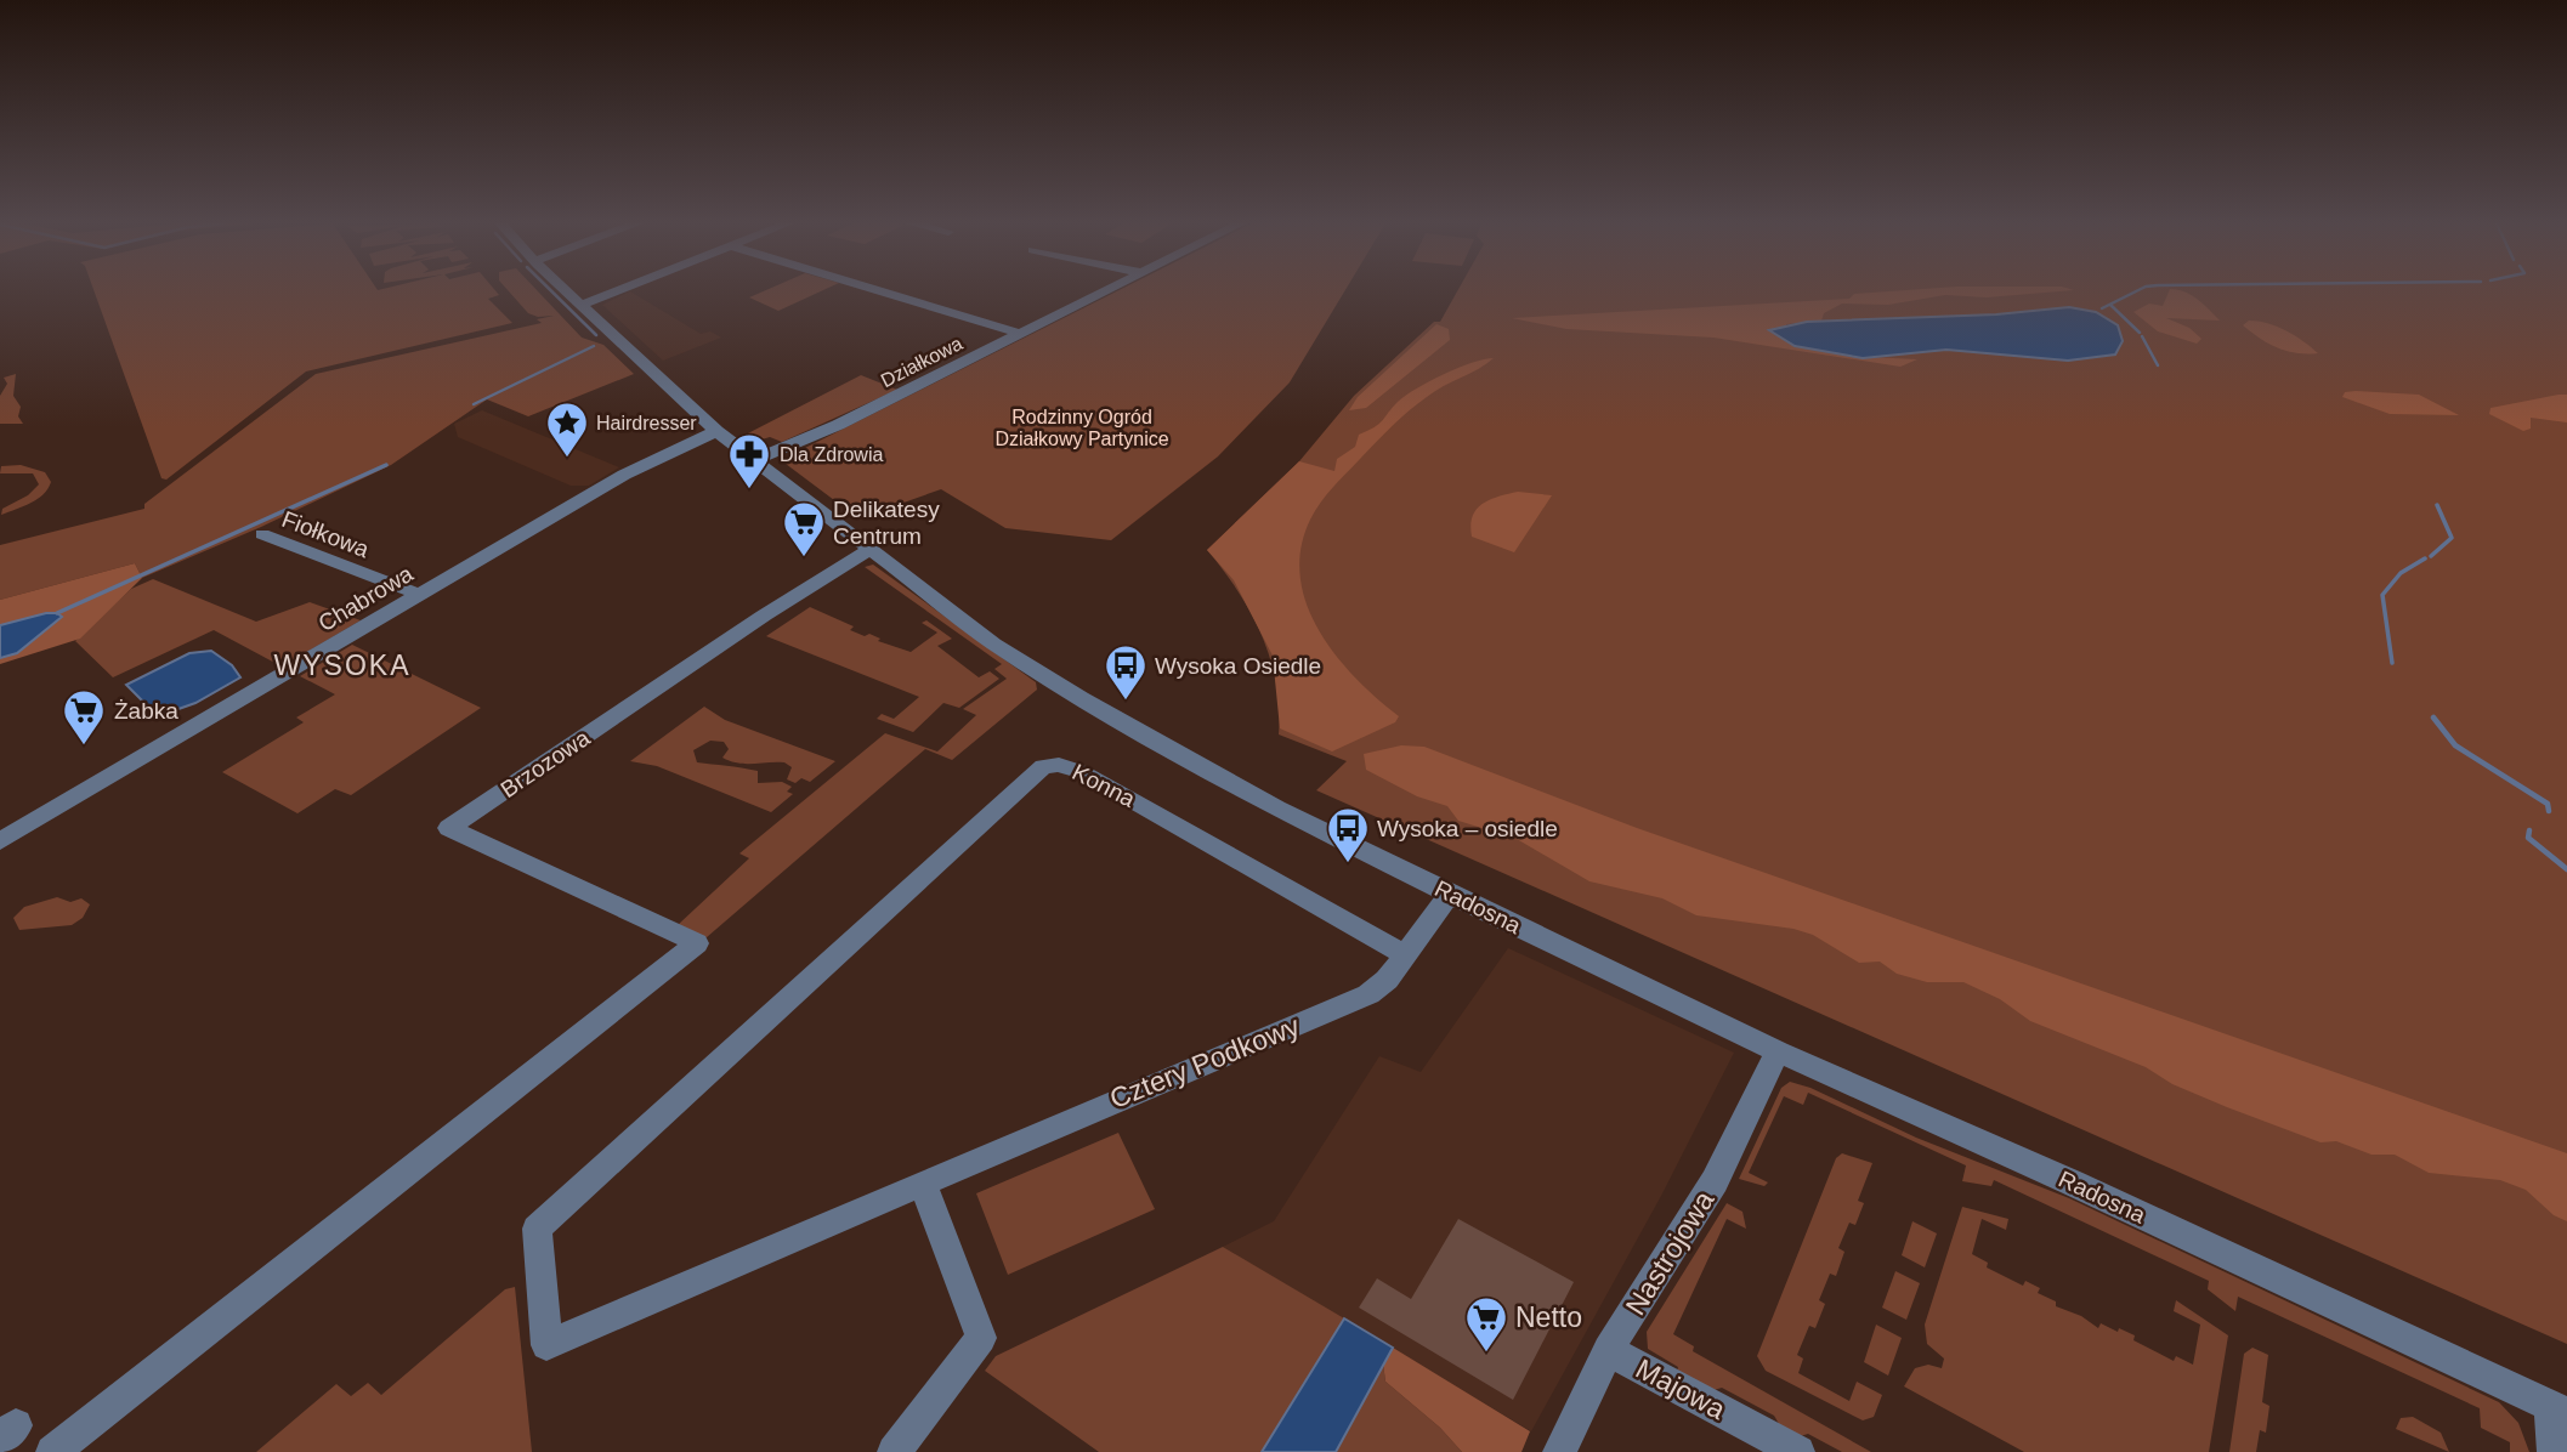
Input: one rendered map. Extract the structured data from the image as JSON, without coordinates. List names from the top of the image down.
{
  "streets": {
    "street": [
      "Działkowa",
      "Fiołkowa",
      "Chabrowa",
      "Brzozowa",
      "Konna",
      "Radosna",
      "Cztery Podkowy",
      "Nastrojowa",
      "Majowa"
    ]
  },
  "crossings": [
    ["Działkowa", "Radosna"],
    ["Fiołkowa", "Chabrowa"],
    ["Chabrowa", "Radosna"],
    ["Brzozowa", "Radosna"],
    ["Konna", "Cztery Podkowy"],
    ["Radosna", "Cztery Podkowy"],
    ["Radosna", "Nastrojowa"],
    ["Nastrojowa", "Majowa"]
  ],
  "districts": ["WYSOKA"],
  "parks": ["Rodzinny Ogród Działkowy Partynice"],
  "places": {
    "place": ["Hairdresser"],
    "pharmacy": ["Dla Zdrowia"],
    "supermarket": ["Delikatesy Centrum", "Żabka", "Netto"],
    "bus stop": ["Wysoka Osiedle", "Wysoka – osiedle"]
  }
}
